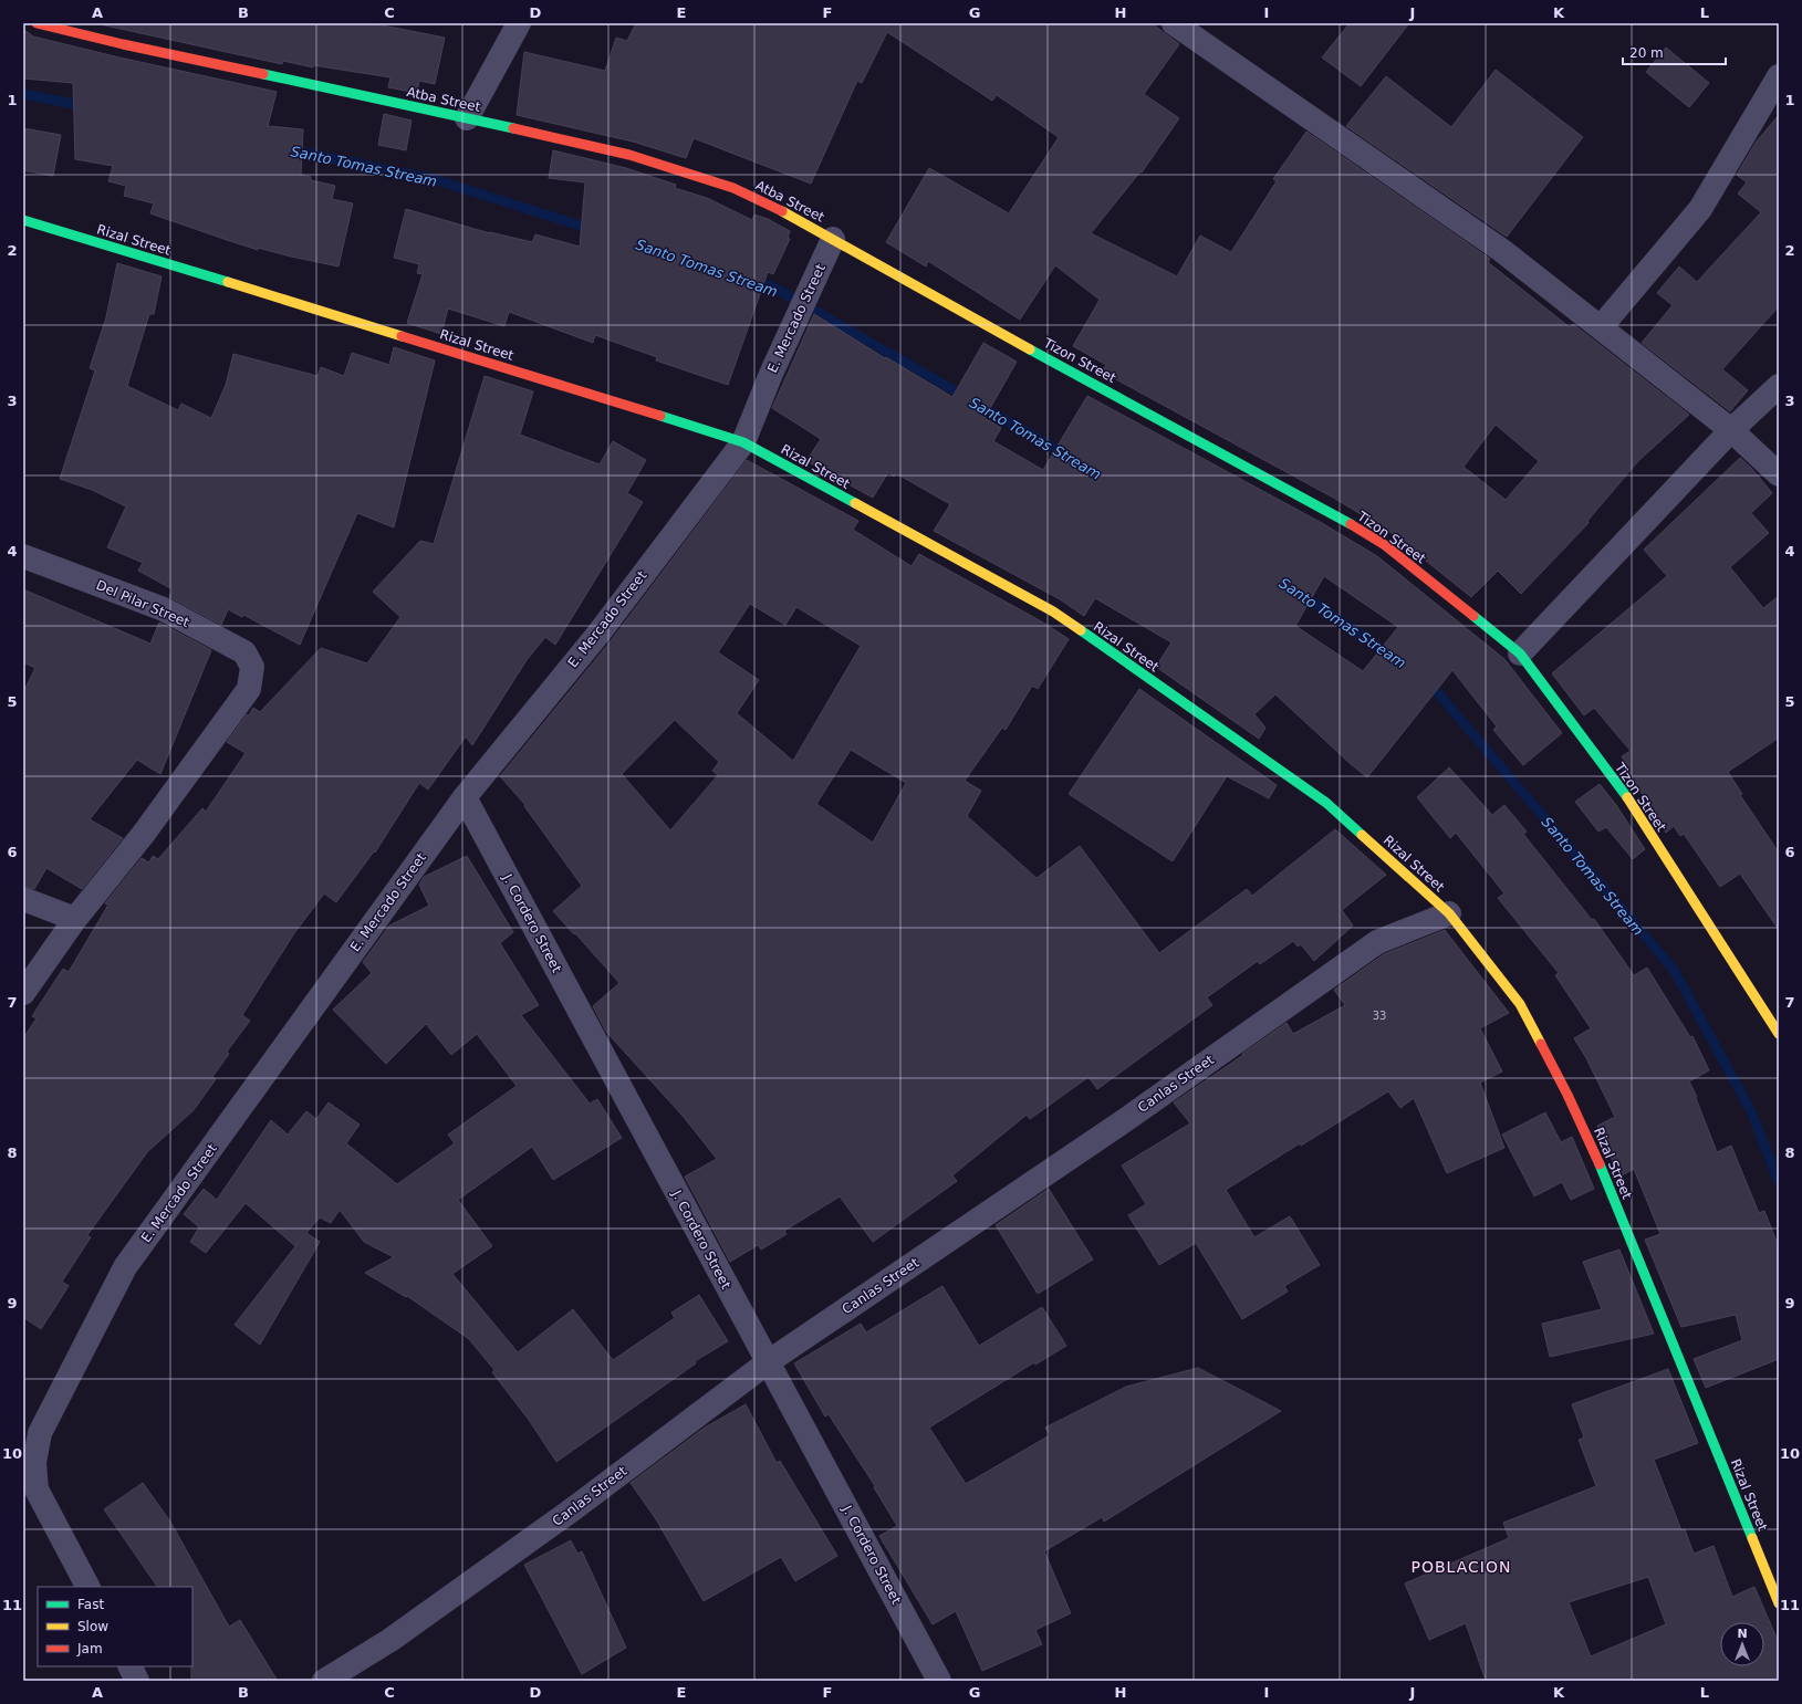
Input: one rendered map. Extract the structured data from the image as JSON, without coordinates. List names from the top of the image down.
{
  "streets": {
    "street": [
      "Atba Street",
      "Rizal Street",
      "E. Mercado Street",
      "Tizon Street",
      "Del Pilar Street",
      "J. Cordero Street",
      "Canlas Street"
    ]
  },
  "crossings": [
    ["Atba Street", "E. Mercado Street"],
    ["Atba Street", "Tizon Street"],
    ["Rizal Street", "E. Mercado Street"],
    ["Rizal Street", "Canlas Street"],
    ["E. Mercado Street", "Tizon Street"],
    ["E. Mercado Street", "J. Cordero Street"],
    ["J. Cordero Street", "Canlas Street"]
  ],
  "districts": ["POBLACION"],
  "water": ["Santo Tomas Stream"],
  "house_numbers": ["33"],
  "legend": ["Fast", "Slow", "Jam"],
  "scale_bar": "20 m",
  "north": "top",
  "grid": {
    "columns": [
      "A",
      "B",
      "C",
      "D",
      "E",
      "F",
      "G",
      "H",
      "I",
      "J",
      "K",
      "L"
    ],
    "rows": [
      "1",
      "2",
      "3",
      "4",
      "5",
      "6",
      "7",
      "8",
      "9",
      "10",
      "11"
    ]
  }
}
